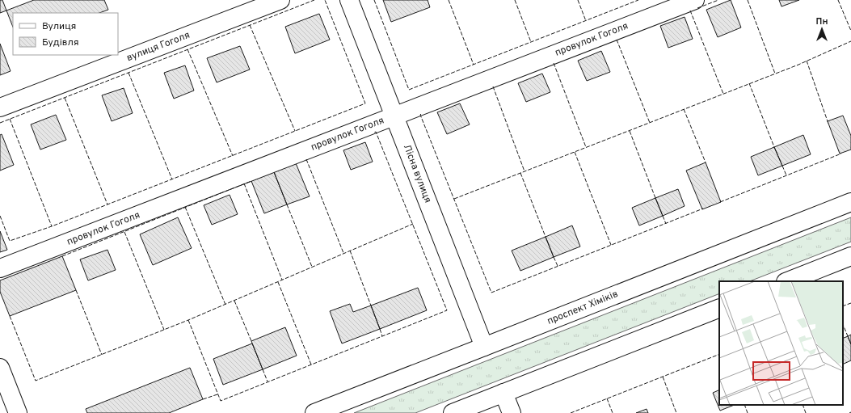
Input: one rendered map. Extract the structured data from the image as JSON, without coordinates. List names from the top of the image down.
{
  "streets": {
    "street": [
      "провулок Гоголя",
      "вулиця Гоголя",
      "Лісна вулиця",
      "проспект Хіміків"
    ]
  },
  "crossings": [
    ["провулок Гоголя", "Лісна вулиця"],
    ["Лісна вулиця", "проспект Хіміків"]
  ],
  "legend": ["Вулиця", "Будівля"],
  "north": "top"
}
